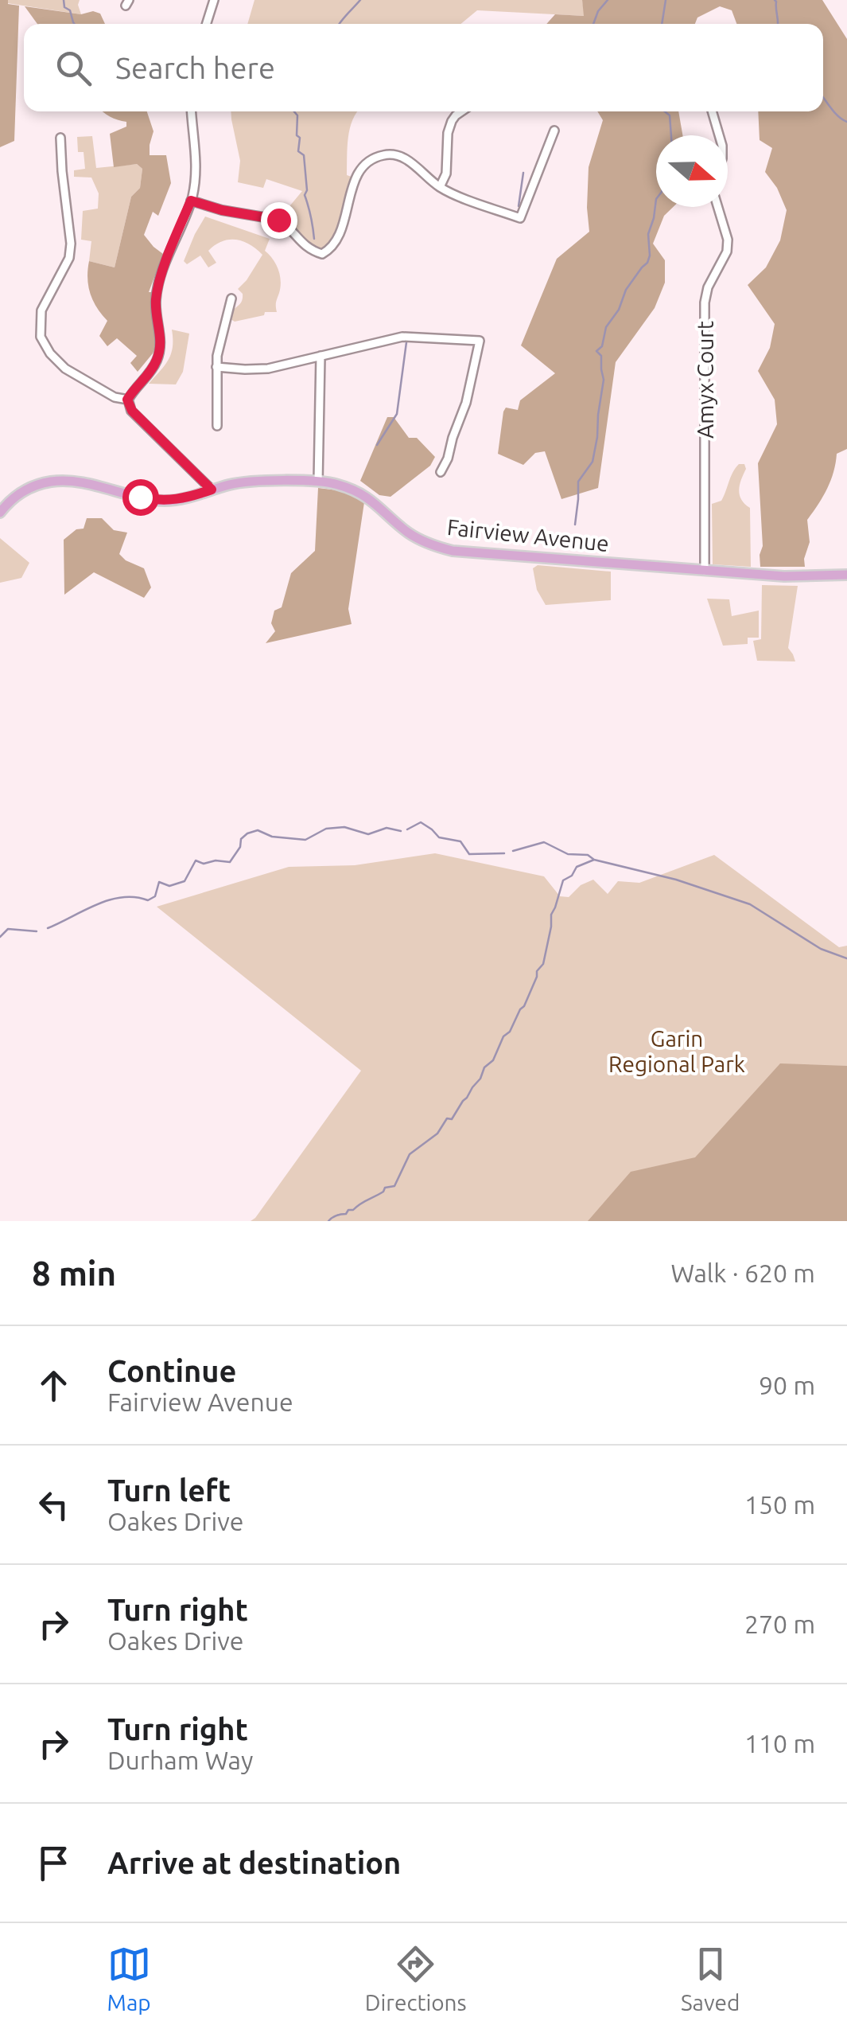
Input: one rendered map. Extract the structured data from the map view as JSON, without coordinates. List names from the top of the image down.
{
  "streets": {
    "main road": ["Fairview Avenue"],
    "street": ["Amyx Court"]
  },
  "crossings": [
    ["Amyx Court", "Fairview Avenue"]
  ],
  "parks": ["Garin Regional Park"],
  "north": "right",
  "page": {
    "search": "Search here",
    "heading": ["8 min", "Walk · 620 m"],
    "list": [
      ["Continue", "Fairview Avenue", "90 m"],
      ["Turn left", "Oakes Drive", "150 m"],
      ["Turn right", "Oakes Drive", "270 m"],
      ["Turn right", "Durham Way", "110 m"],
      "Arrive at destination"
    ],
    "nav": ["Map", "Directions", "Saved"]
  }
}
